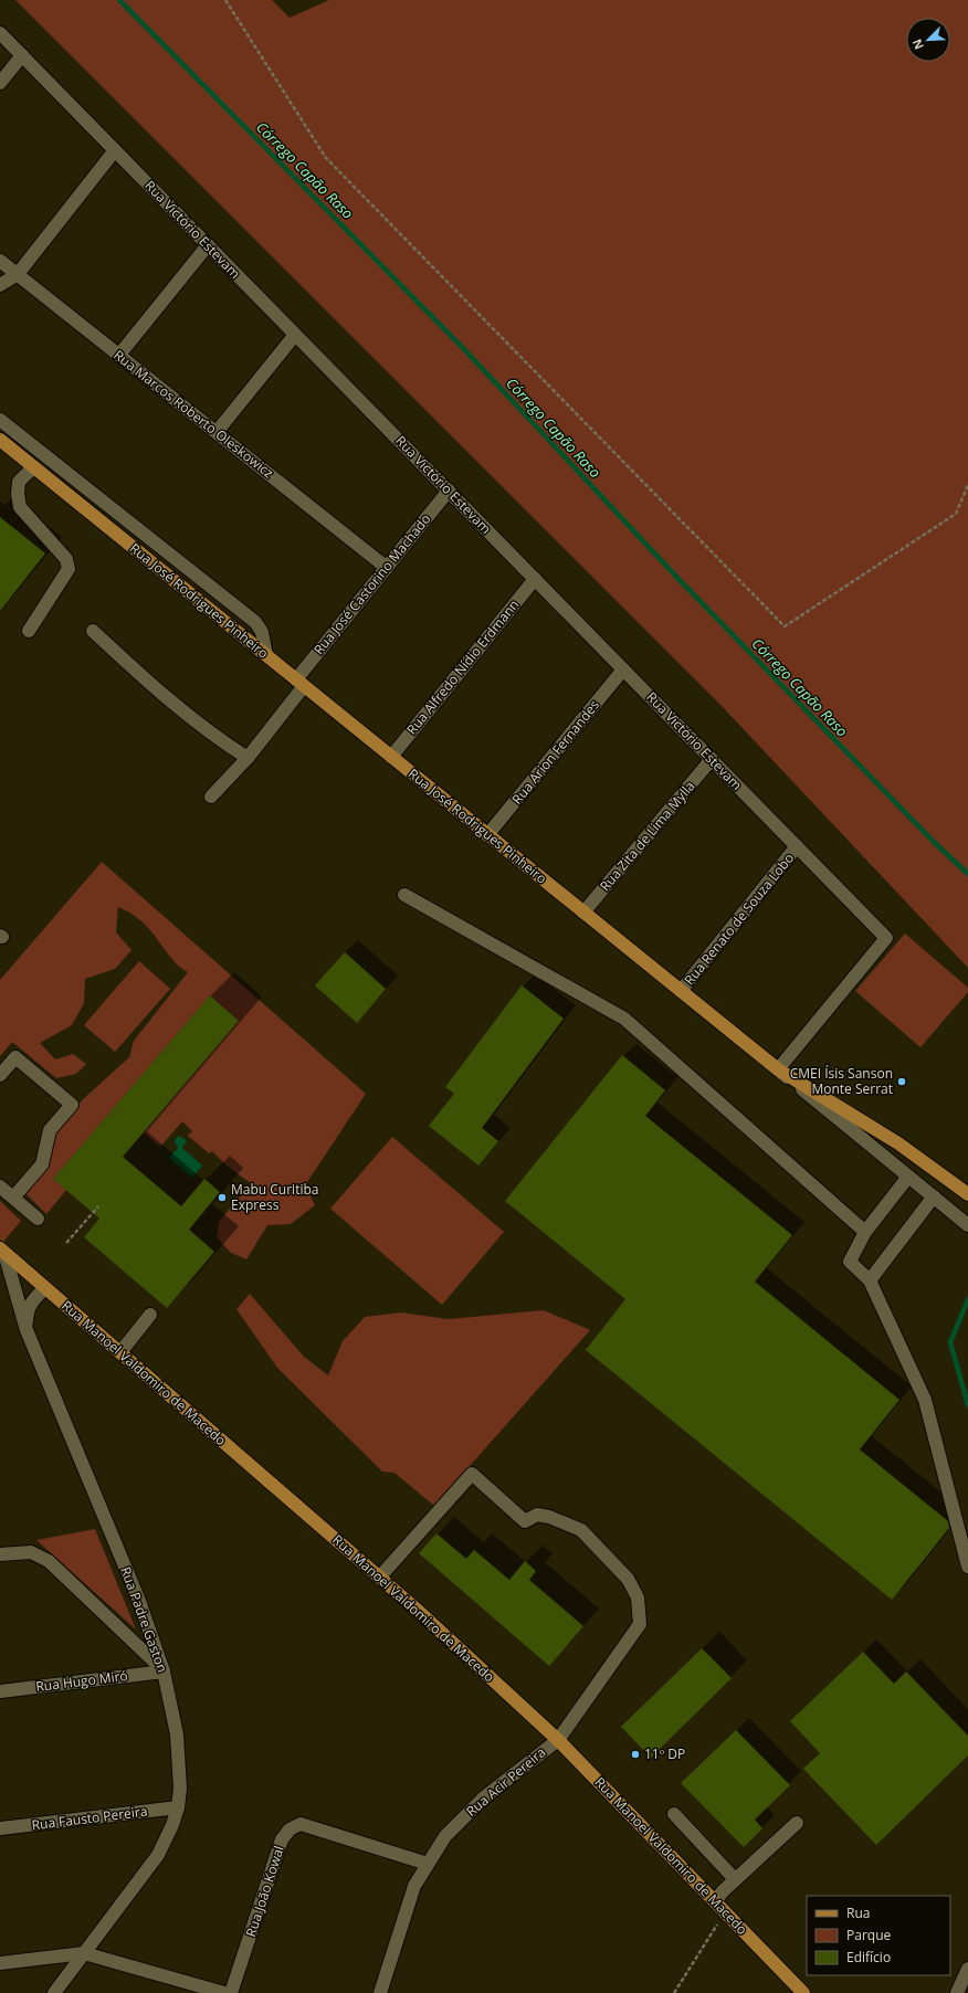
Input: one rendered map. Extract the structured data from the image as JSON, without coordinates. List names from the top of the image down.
{
  "streets": {
    "main road": ["Rua José Rodrigues Pinheiro", "Rua Manoel Valdomiro de Macedo"],
    "street": [
      "Rua Victório Estevam",
      "Rua Marcos Roberto Oleskowicz",
      "Rua José Castorino Machado",
      "Rua Alfredo Nídio Erdmann",
      "Rua Arion Fernandes",
      "Rua Zita de Lima Mylla",
      "Rua Renato de Souza Lobo",
      "Rua Padre Gaston",
      "Rua Hugo Miró",
      "Rua Acir Pereira",
      "Rua Fausto Pereira",
      "Rua João Kowal"
    ]
  },
  "crossings": [
    ["Rua Victório Estevam", "Rua José Castorino Machado"],
    ["Rua Victório Estevam", "Rua José Rodrigues Pinheiro"],
    ["Rua Victório Estevam", "Rua Alfredo Nídio Erdmann"],
    ["Rua Victório Estevam", "Rua Arion Fernandes"],
    ["Rua Victório Estevam", "Rua Zita de Lima Mylla"],
    ["Rua Victório Estevam", "Rua Renato de Souza Lobo"],
    ["Rua Marcos Roberto Oleskowicz", "Rua José Castorino Machado"],
    ["Rua José Castorino Machado", "Rua José Rodrigues Pinheiro"],
    ["Rua José Rodrigues Pinheiro", "Rua Alfredo Nídio Erdmann"],
    ["Rua José Rodrigues Pinheiro", "Rua Arion Fernandes"],
    ["Rua José Rodrigues Pinheiro", "Rua Zita de Lima Mylla"],
    ["Rua José Rodrigues Pinheiro", "Rua Renato de Souza Lobo"],
    ["Rua Manoel Valdomiro de Macedo", "Rua Padre Gaston"],
    ["Rua Manoel Valdomiro de Macedo", "Rua Acir Pereira"],
    ["Rua Padre Gaston", "Rua Hugo Miró"],
    ["Rua Padre Gaston", "Rua Fausto Pereira"],
    ["Rua Acir Pereira", "Rua João Kowal"]
  ],
  "water": ["Córrego Capão Raso"],
  "places": ["CMEI Ísis Sanson Monte Serrat", "Mabu Curitiba Express", "11º DP"],
  "legend": ["Rua", "Parque", "Edifício"],
  "north": "bottom left"
}
